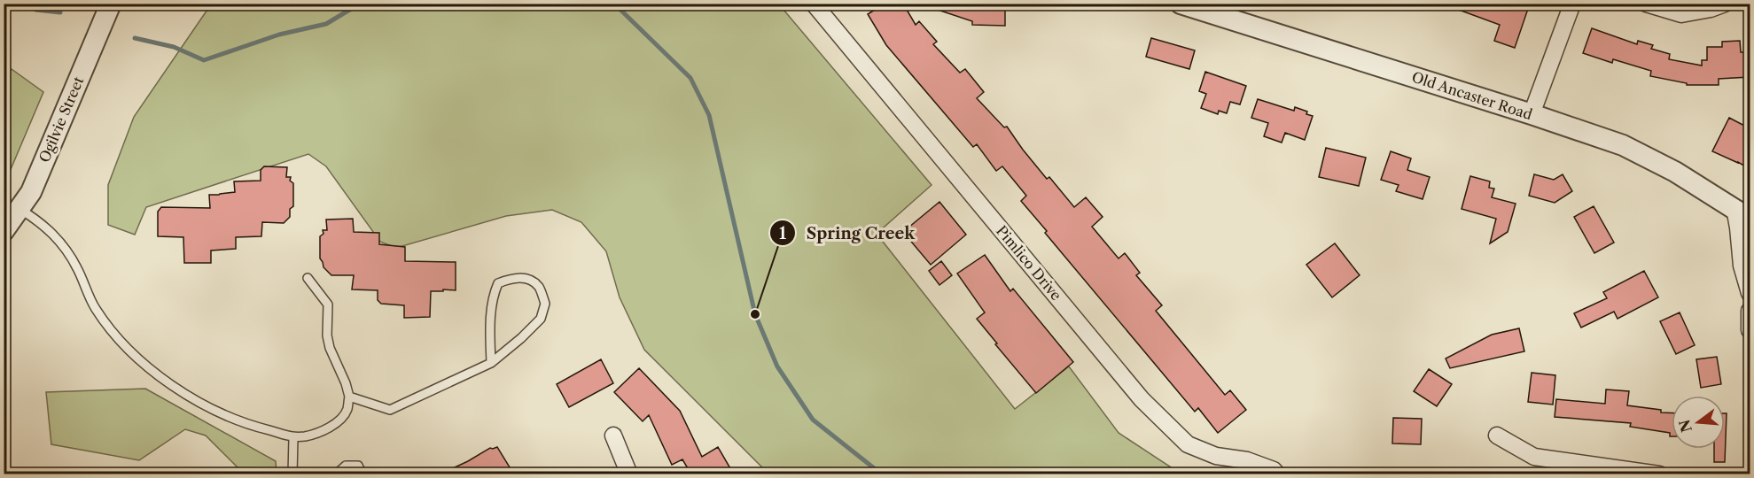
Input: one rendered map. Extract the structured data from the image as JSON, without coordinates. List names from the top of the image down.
{
  "streets": {
    "street": ["Old Ancaster Road", "Ogilvie Street", "Pimlico Drive"]
  },
  "places": ["Spring Creek"],
  "north": "left"
}
